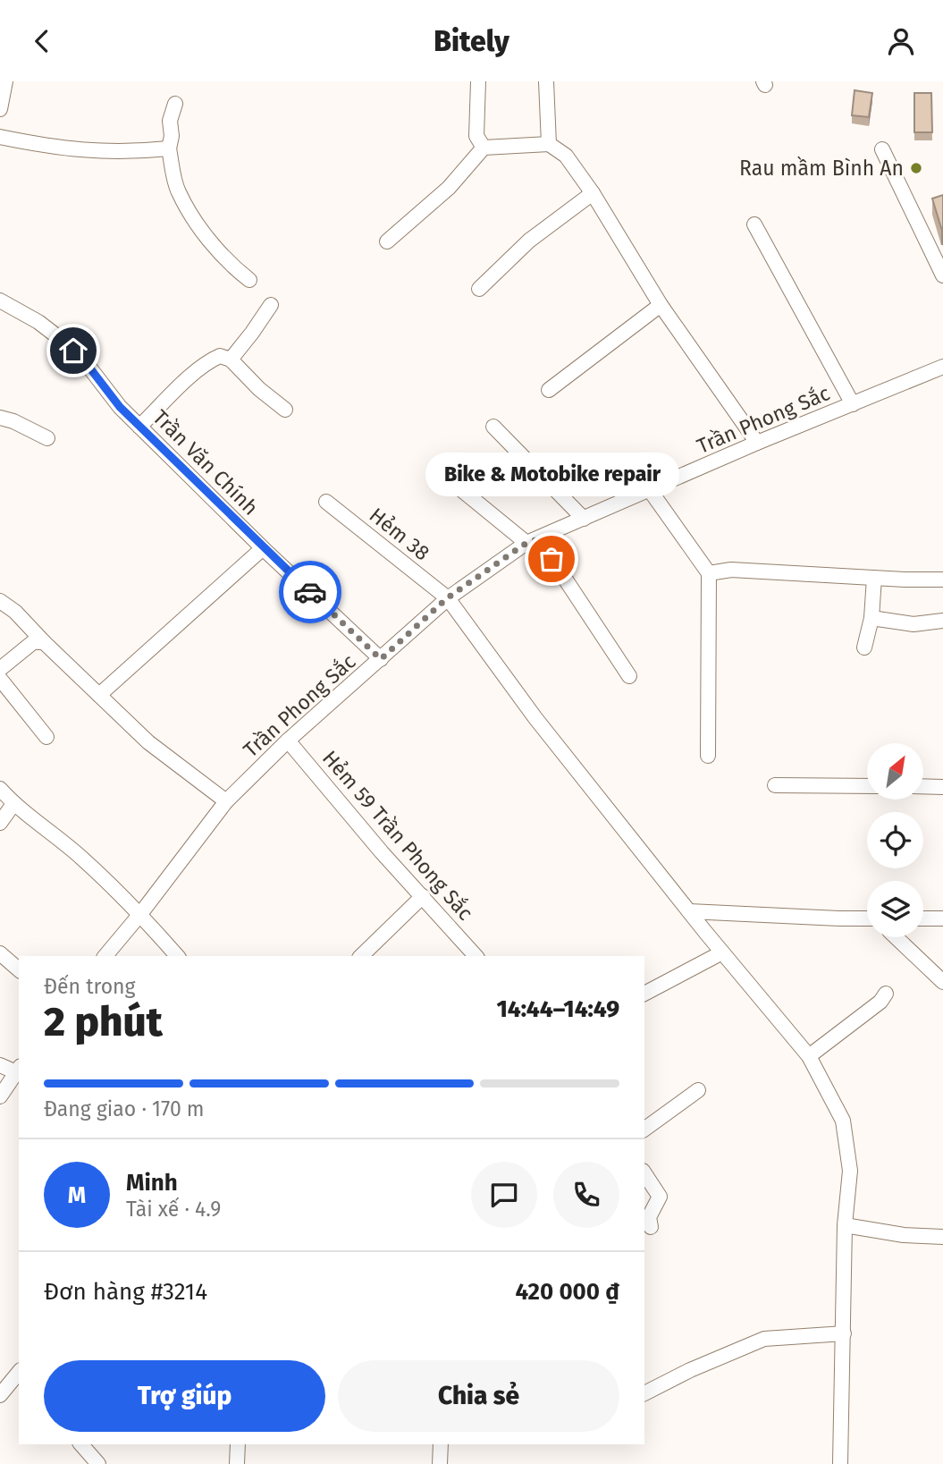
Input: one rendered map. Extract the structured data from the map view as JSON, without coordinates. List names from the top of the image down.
{
  "streets": {
    "street": [
      "Trần Phong Sắc",
      "Trần Văn Chính",
      "Hẻm 38",
      "Hẻm 59 Trần Phong Sắc"
    ]
  },
  "crossings": [
    ["Trần Phong Sắc", "Trần Văn Chính"],
    ["Trần Phong Sắc", "Hẻm 38"],
    ["Trần Phong Sắc", "Hẻm 59 Trần Phong Sắc"]
  ],
  "places": ["Rau mầm Bình An", "Bike & Motobike repair"],
  "north": "top right",
  "page": {
    "header": "Bitely",
    "bubble": "Bike & Motobike repair",
    "heading": ["2 phút", "Đến trong", "14:44–14:49"],
    "panel": [
      "Minh",
      "Tài xế · 4.9",
      "Đơn hàng #3214",
      "420 000 ₫"
    ],
    "bar": "Đang giao · 170 m",
    "round": "M",
    "buttons": ["Trợ giúp", "Chia sẻ"]
  }
}
